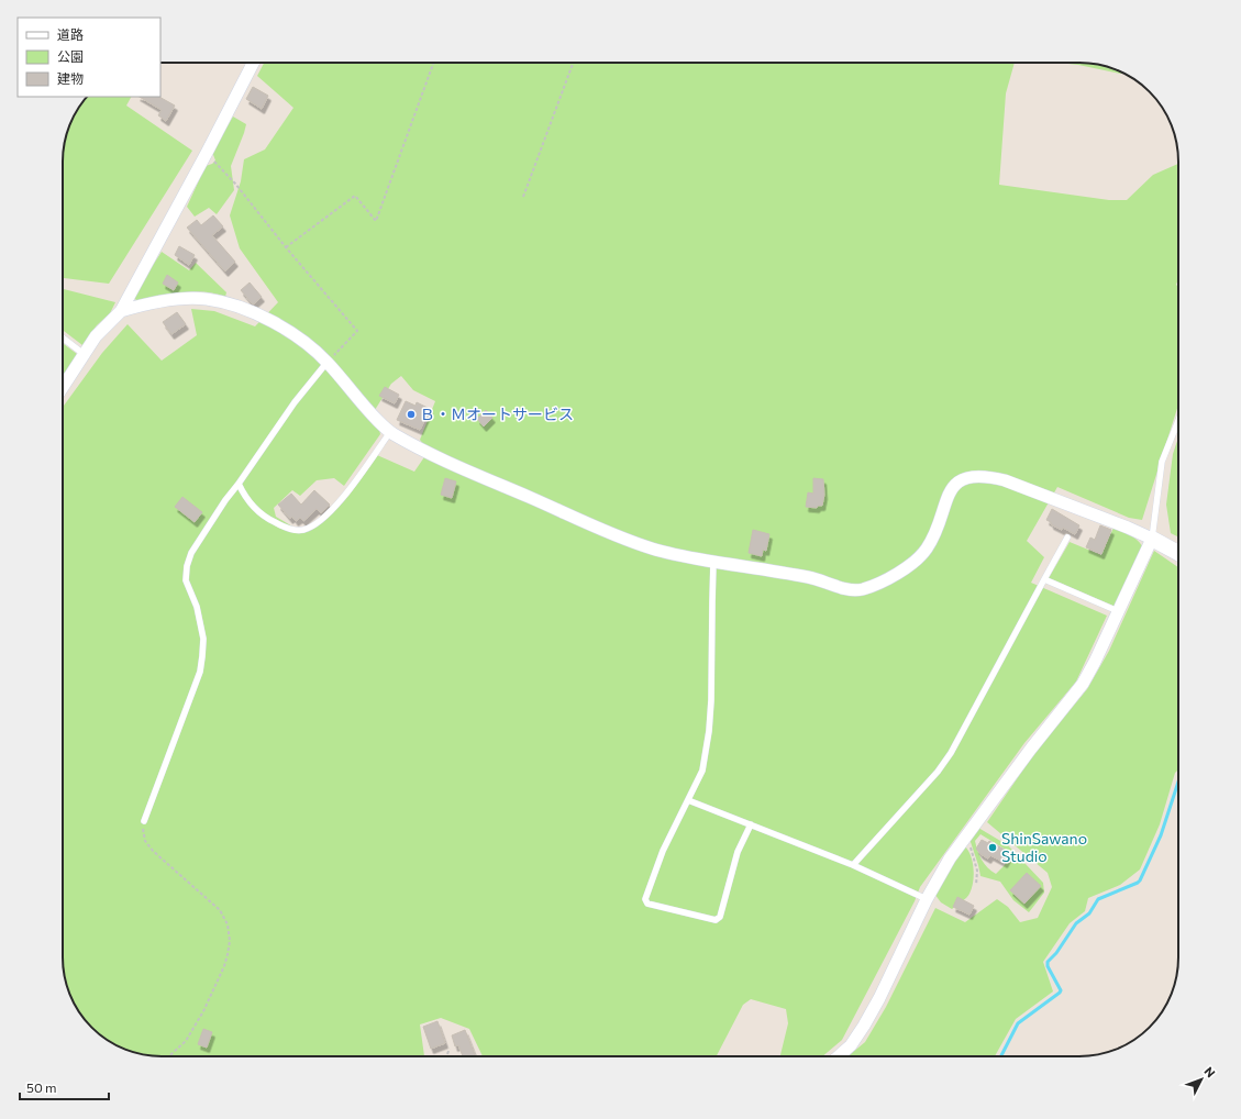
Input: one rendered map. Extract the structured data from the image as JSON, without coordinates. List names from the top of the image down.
{
  "places": ["Ｂ・Ｍオートサービス", "ShinSawano Studio"],
  "legend": ["道路", "公園", "建物"],
  "scale_bar": "50 m",
  "north": "top right"
}
